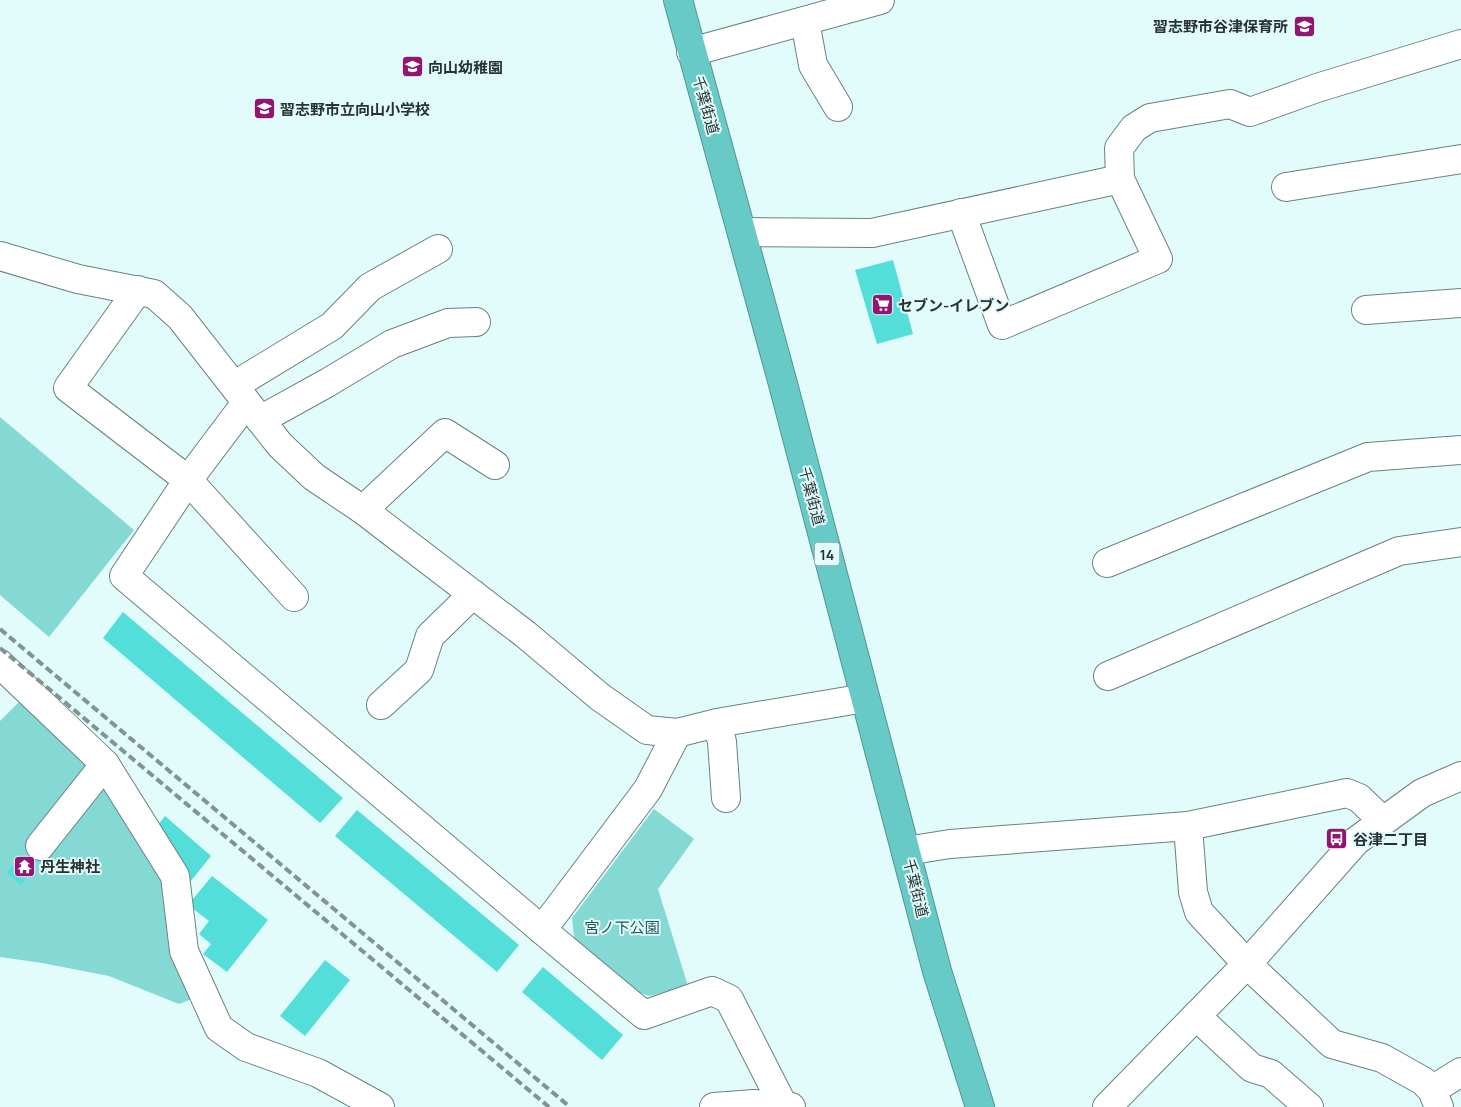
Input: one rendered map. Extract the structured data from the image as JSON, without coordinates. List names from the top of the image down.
{
  "streets": {
    "highway": ["千葉街道", "14"]
  },
  "parks": ["宮ノ下公園"],
  "places": {
    "school or university": ["習志野市谷津保育所", "向山幼稚園", "習志野市立向山小学校"],
    "supermarket": ["セブン-イレブン"],
    "bus stop": ["谷津二丁目"],
    "temple": ["丹生神社"]
  }
}
